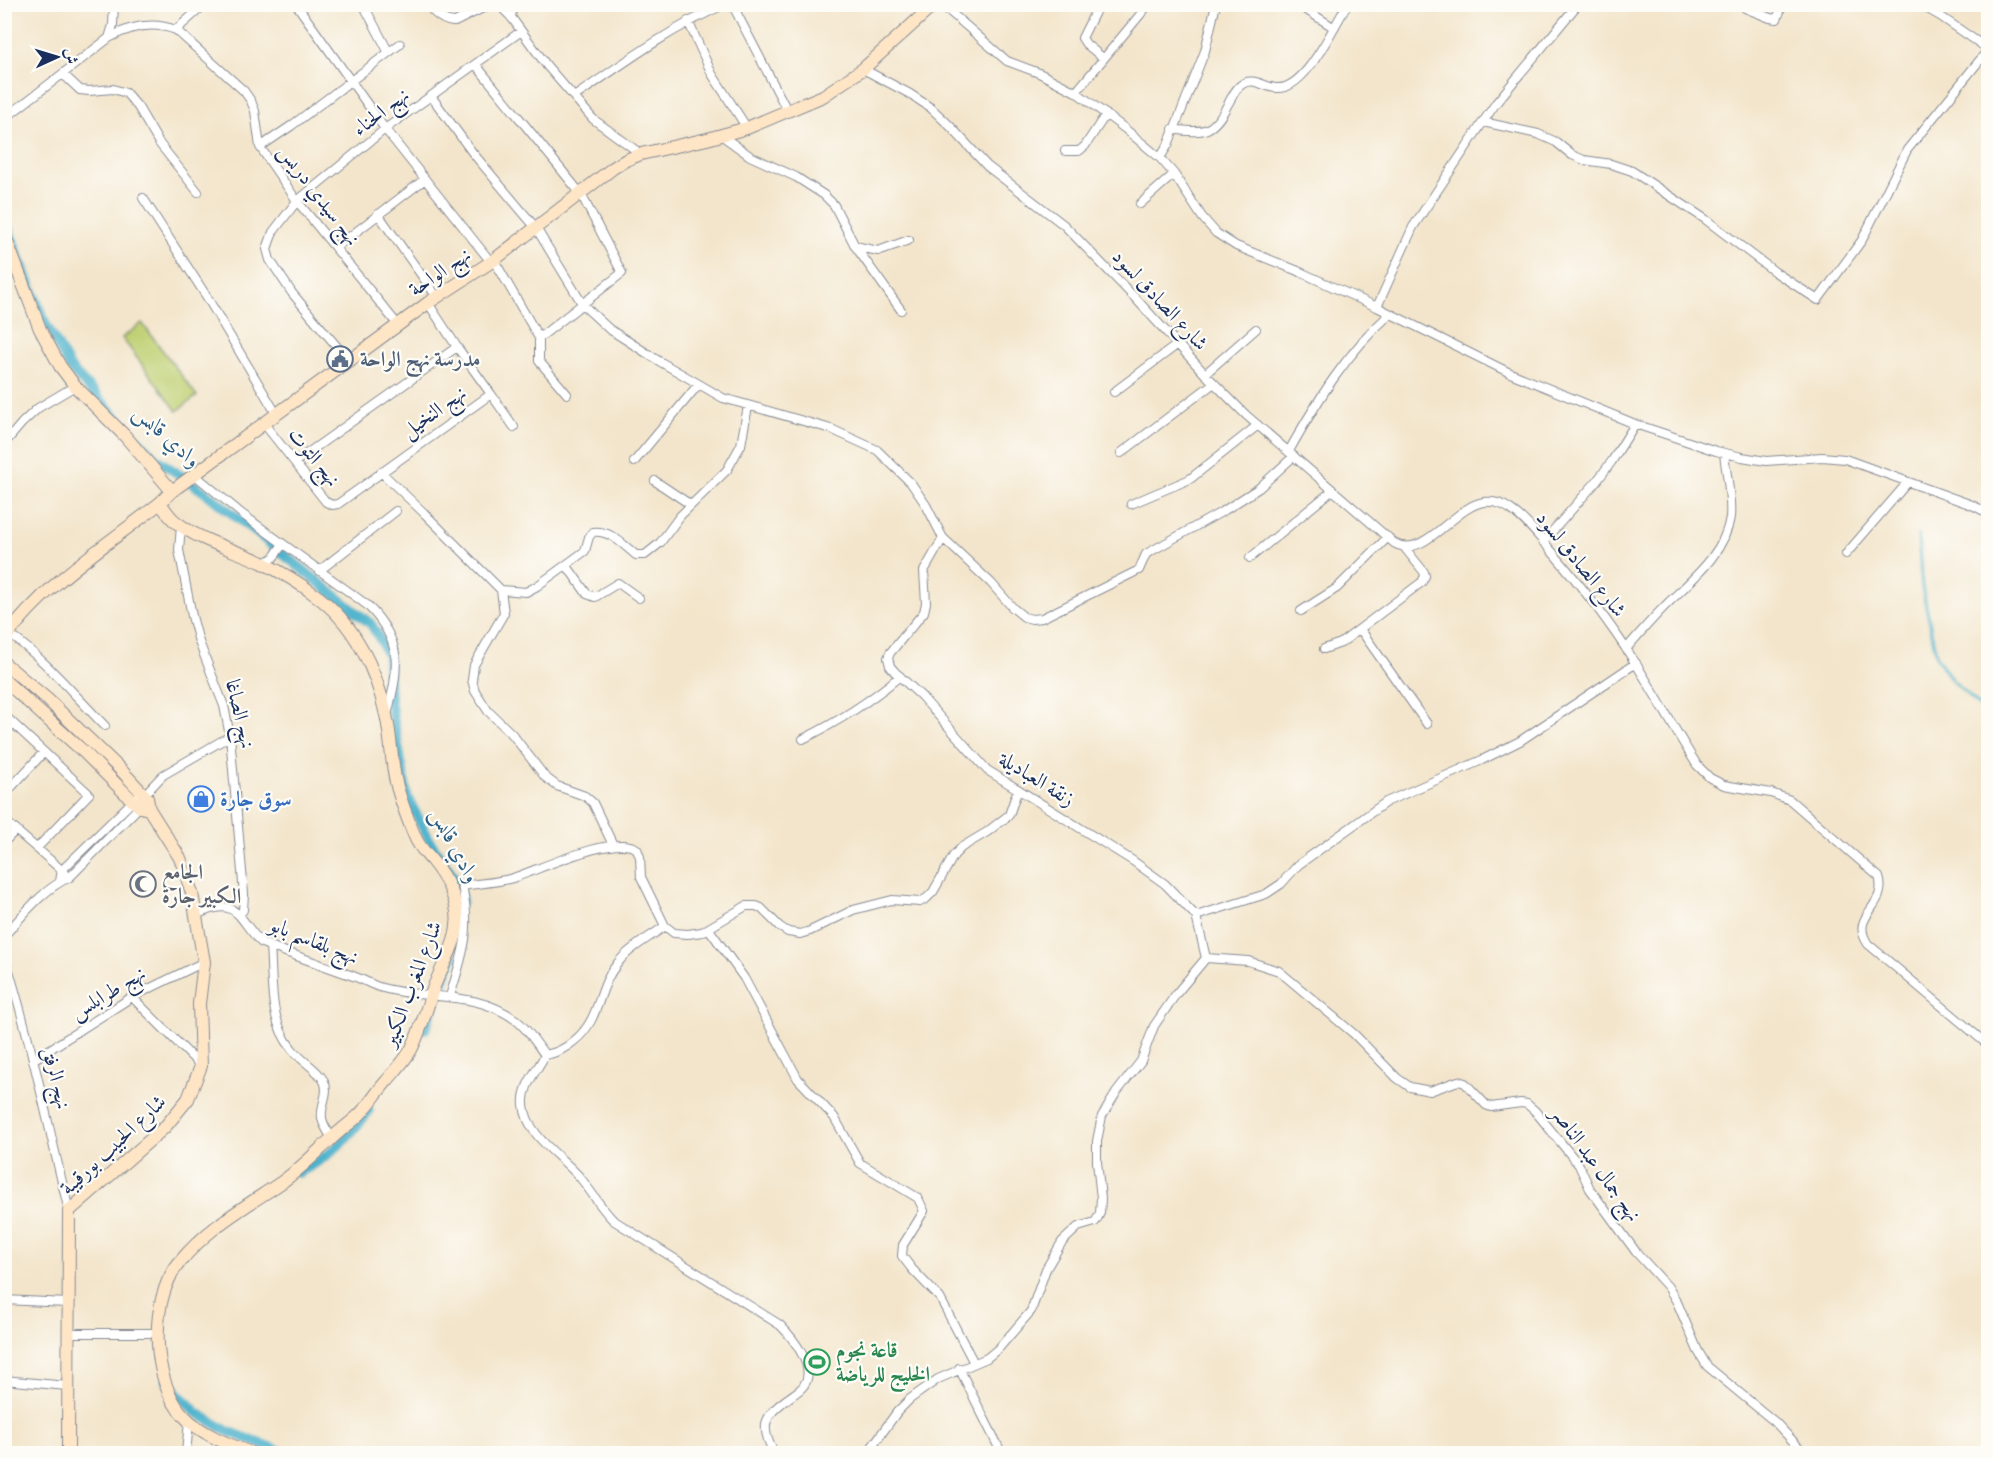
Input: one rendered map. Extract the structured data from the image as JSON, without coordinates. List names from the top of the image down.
{
  "streets": {
    "street": [
      "نهج الحناء",
      "نهج سيدي دريس",
      "نهج الواحة",
      "شارع الصادق لسود",
      "نهج النخيل",
      "نهج التوت",
      "نهج الصاغا",
      "زنقة العباديلة",
      "نهج بلقاسم بابو",
      "شارع المغرب الكبير",
      "نهج طرابلس",
      "نهج الرفق",
      "شارع الحبيب بورقيبة",
      "نهج جمال عبد الناصر"
    ]
  },
  "crossings": [
    ["نهج الحناء", "نهج سيدي دريس"],
    ["نهج الحناء", "نهج الواحة"],
    ["نهج سيدي دريس", "نهج الواحة"],
    ["نهج الواحة", "شارع الصادق لسود"],
    ["نهج الواحة", "نهج النخيل"],
    ["نهج الواحة", "نهج التوت"],
    ["نهج الواحة", "شارع المغرب الكبير"],
    ["نهج النخيل", "نهج التوت"],
    ["نهج الصاغا", "نهج بلقاسم بابو"],
    ["نهج الصاغا", "شارع المغرب الكبير"],
    ["نهج بلقاسم بابو", "شارع المغرب الكبير"],
    ["نهج طرابلس", "نهج الرفق"],
    ["نهج طرابلس", "شارع الحبيب بورقيبة"],
    ["نهج الرفق", "شارع الحبيب بورقيبة"]
  ],
  "water": ["وادي قابس"],
  "places": {
    "public building": ["مدرسة نهج الواحة"],
    "shop": ["سوق جارة"],
    "mosque": ["الجامع الكبير جارة"],
    "sports": ["قاعة نجوم الخليج للرياضة"]
  },
  "north": "right"
}
